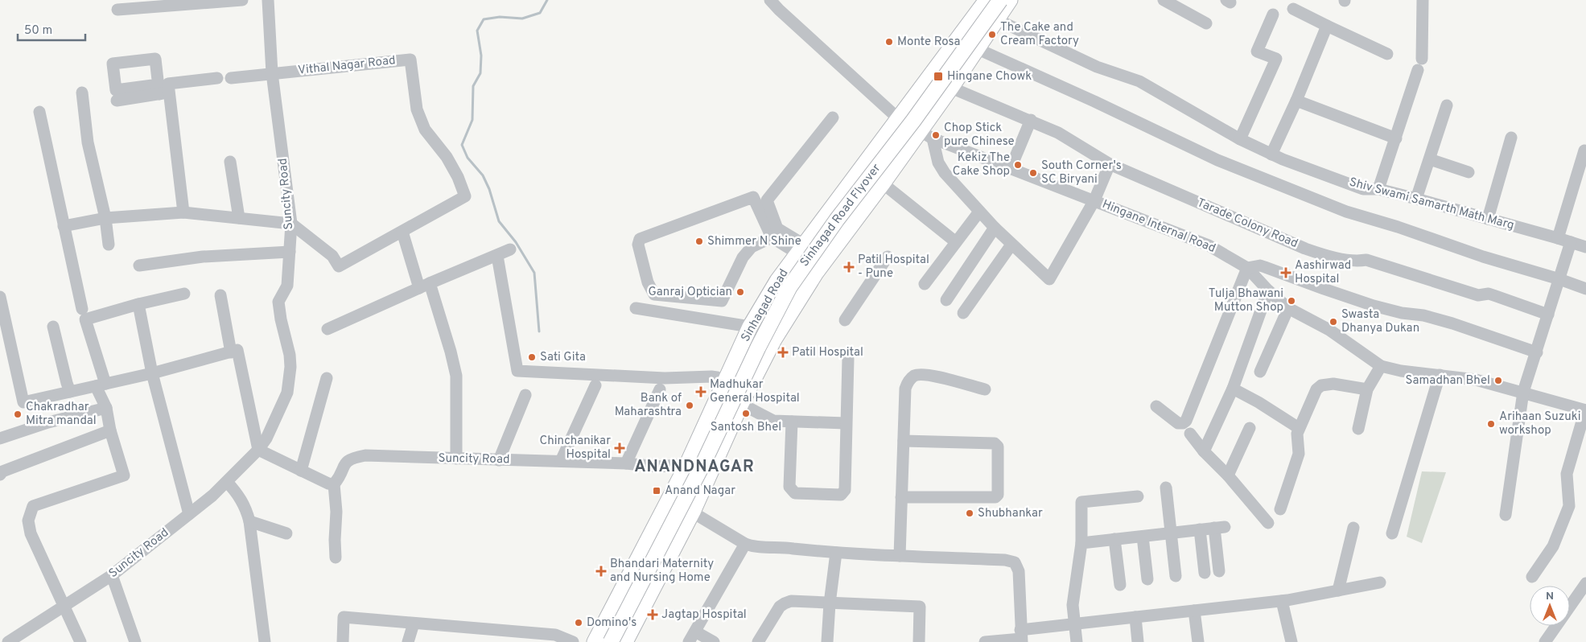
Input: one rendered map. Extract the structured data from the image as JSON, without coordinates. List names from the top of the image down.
{
  "streets": {
    "main road": ["Sinhagad Road Flyover", "Sinhagad Road"],
    "street": [
      "Vithal Nagar Road",
      "Suncity Road",
      "Shiv Swami Samarth Math Marg",
      "Tarade Colony Road",
      "Hingane Internal Road"
    ]
  },
  "crossings": [
    ["Vithal Nagar Road", "Suncity Road"],
    ["Suncity Road", "Sinhagad Road"],
    ["Shiv Swami Samarth Math Marg", "Sinhagad Road"],
    ["Tarade Colony Road", "Sinhagad Road"],
    ["Hingane Internal Road", "Sinhagad Road"]
  ],
  "districts": ["ANANDNAGAR"],
  "places": {
    "other": [
      "The Cake and Cream Factory",
      "Monte Rosa",
      "Chop Stick pure Chinese",
      "Kekiz The Cake Shop",
      "South Corner's SC Biryani",
      "Shimmer N Shine",
      "Ganraj Optician",
      "Tulja Bhawani Mutton Shop",
      "Swasta Dhanya Dukan",
      "Sati Gita",
      "Samadhan Bhel",
      "Bank of Maharashtra",
      "Santosh Bhel",
      "Chakradhar Mitra mandal",
      "Arihaan Suzuki workshop",
      "Shubhankar",
      "Domino's"
    ],
    "transit": ["Hingane Chowk", "Anand Nagar"],
    "health": [
      "Patil Hospital - Pune",
      "Aashirwad Hospital",
      "Patil Hospital",
      "Madhukar General Hospital",
      "Chinchanikar Hospital",
      "Bhandari Maternity and Nursing Home",
      "Jagtap Hospital"
    ]
  },
  "scale_bar": "50 m",
  "north": "top"
}
